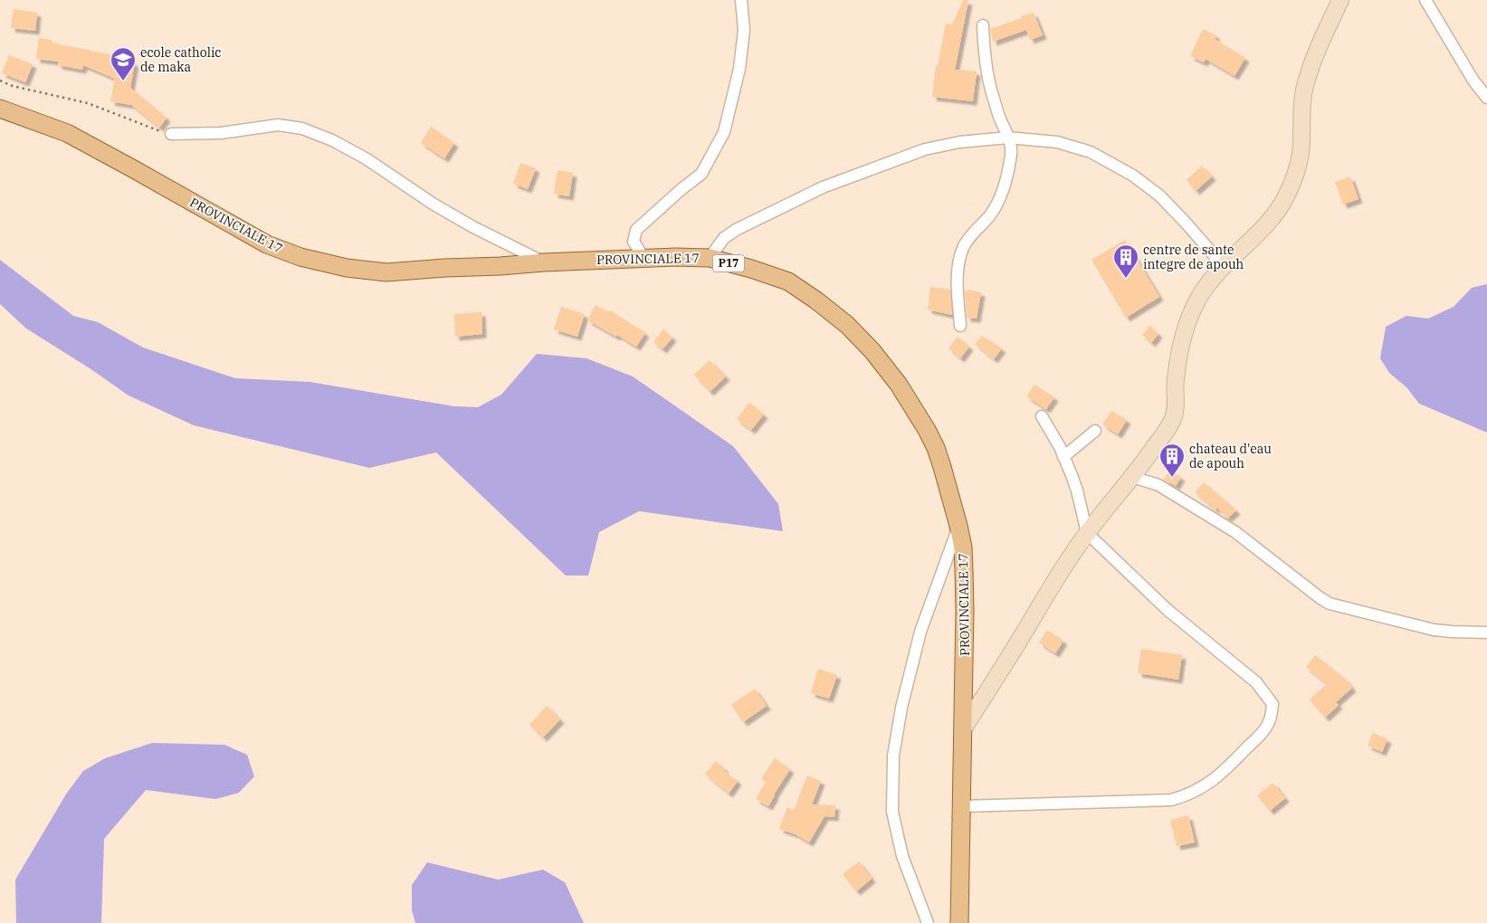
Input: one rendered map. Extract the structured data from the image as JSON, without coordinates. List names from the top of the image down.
{
  "streets": {
    "main road": ["PROVINCIALE 17", "P17"]
  },
  "places": {
    "school or university": ["ecole catholic de maka"],
    "building": ["centre de sante integre de apouh", "chateau d'eau de apouh"]
  }
}
